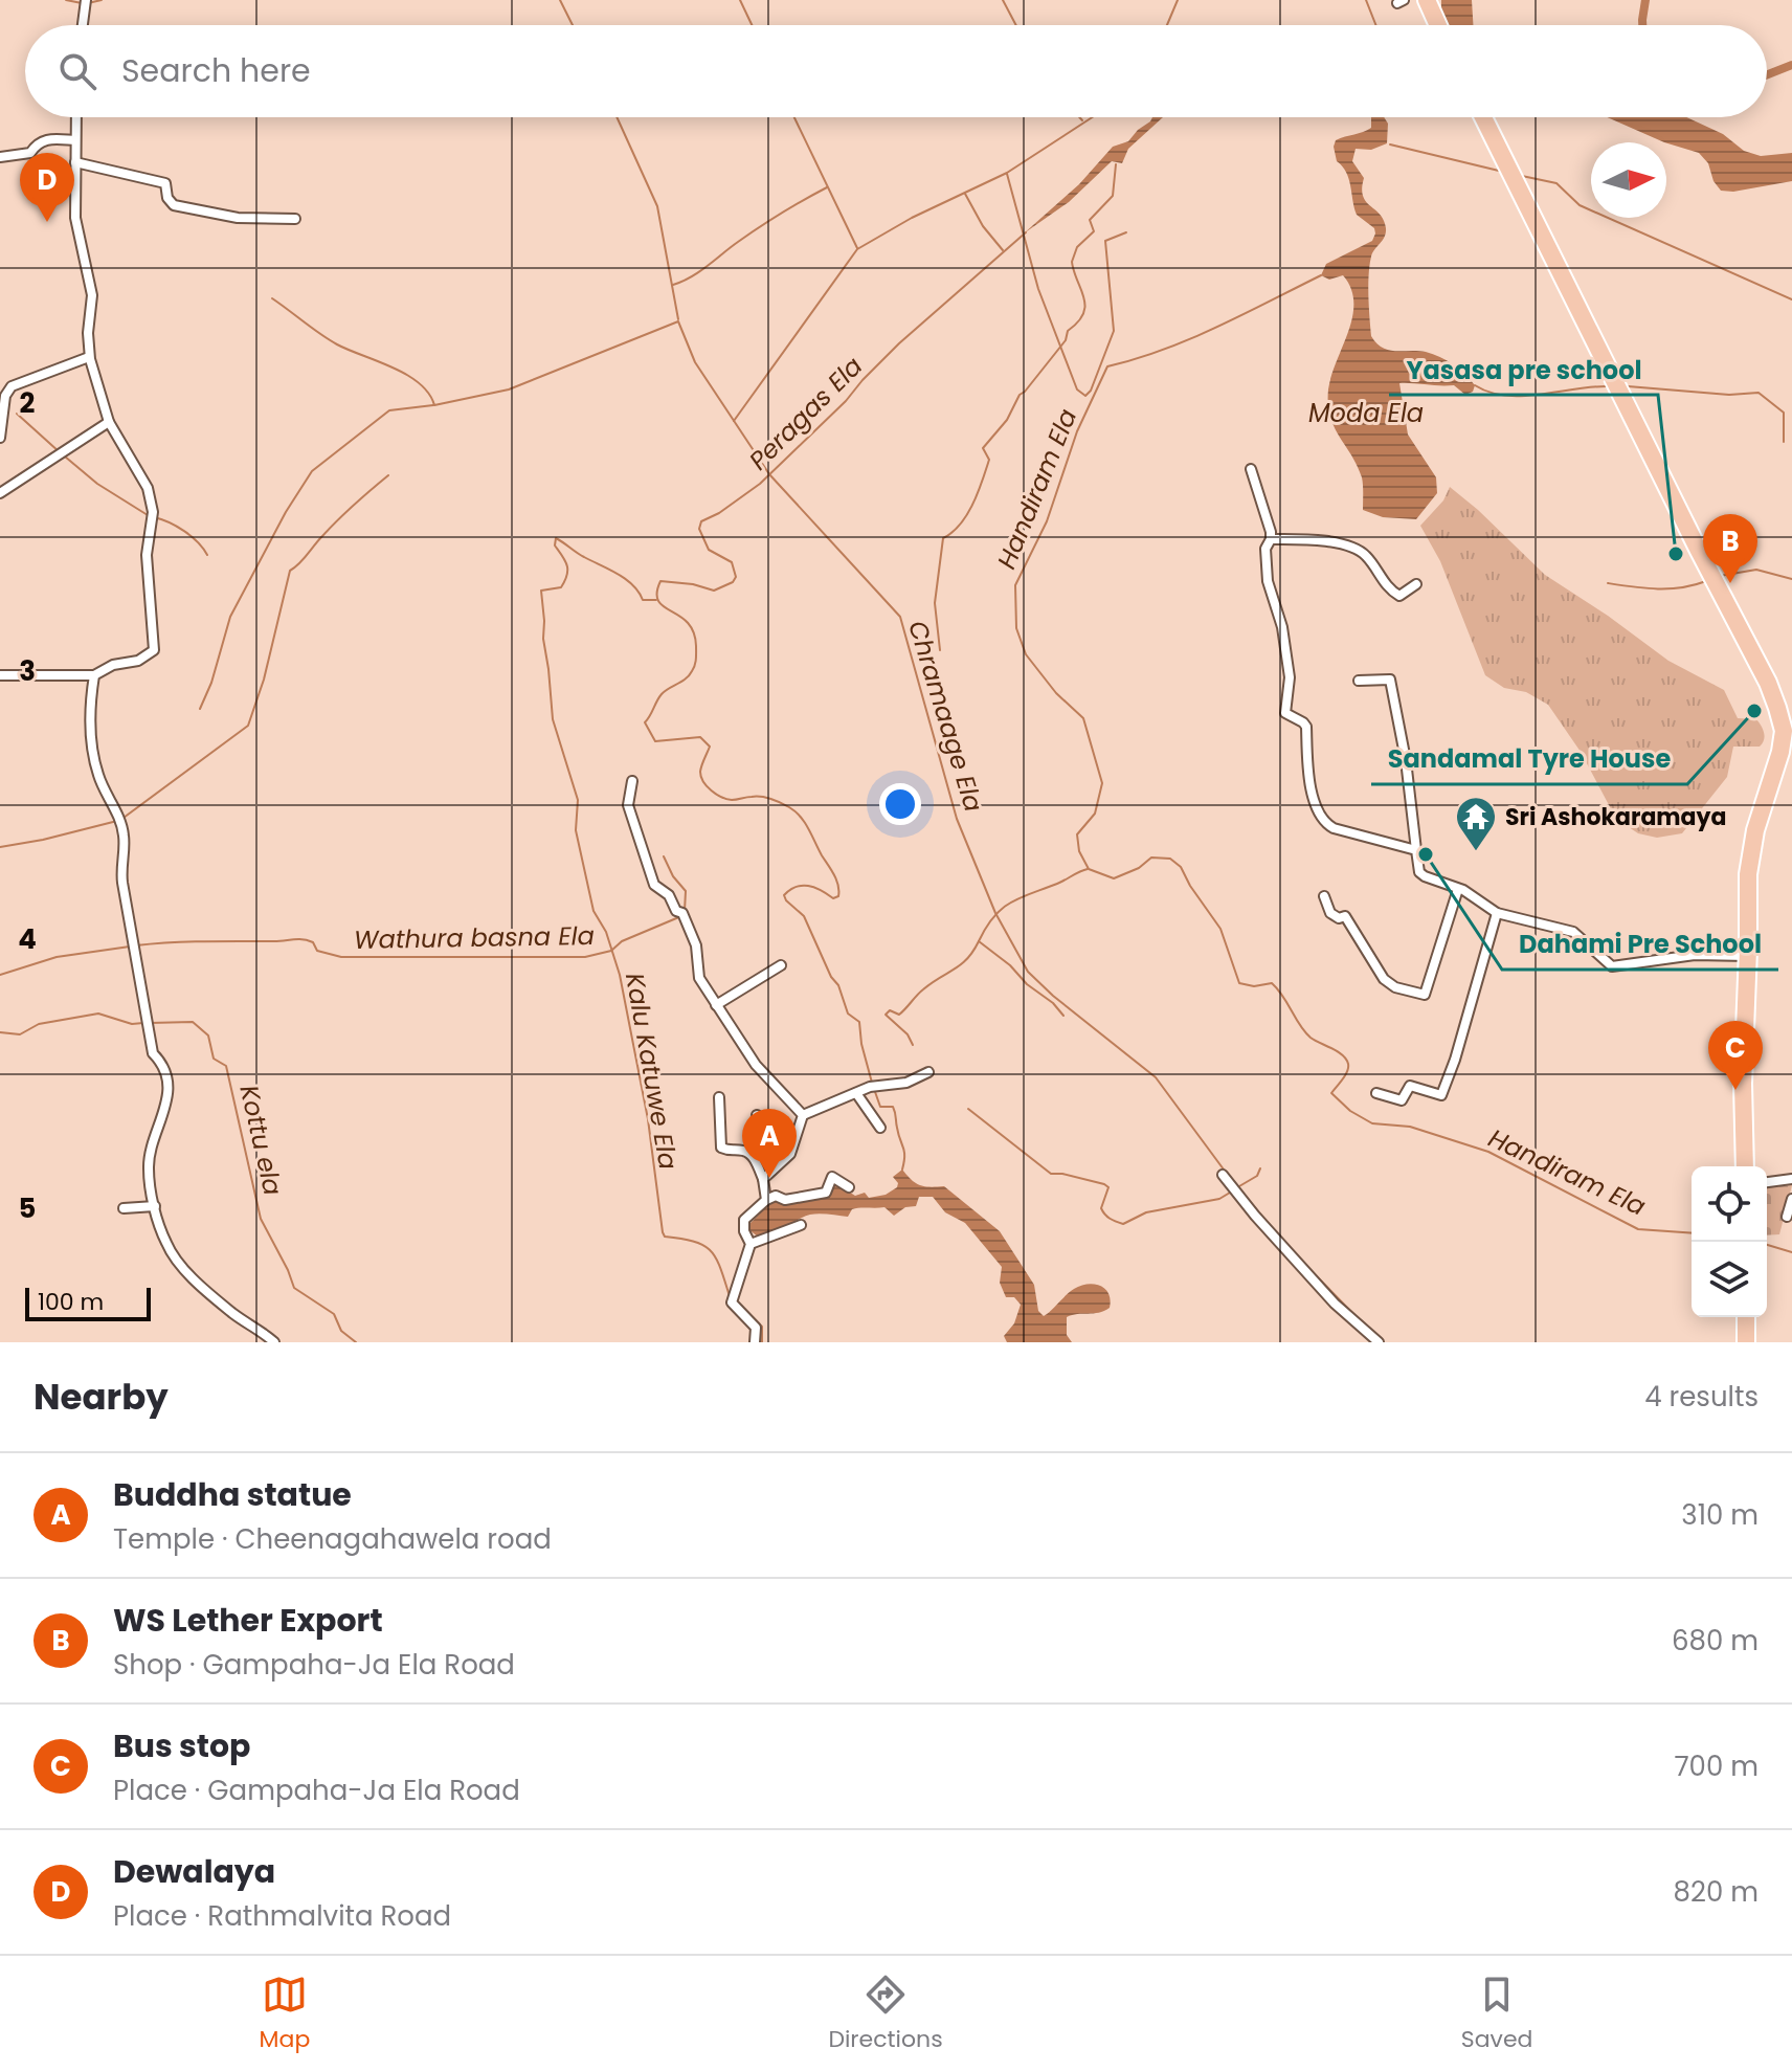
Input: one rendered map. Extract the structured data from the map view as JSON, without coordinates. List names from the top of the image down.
{
  "water": [
    "Peragas Ela",
    "Moda Ela",
    "Handiram Ela",
    "Chramaage Ela",
    "Wathura basna Ela",
    "Kalu Katuwe Ela",
    "Kottu ela"
  ],
  "places": {
    "other": ["Yasasa pre school", "Sandamal Tyre House", "Dahami Pre School"],
    "temple": ["Sri Ashokaramaya"]
  },
  "scale_bar": "100 m",
  "north": "right",
  "page": {
    "search": "Search here",
    "pins": [
      "D",
      "B",
      "C",
      "A"
    ],
    "scale": "100 m",
    "heading": ["Nearby", "4 results"],
    "list": [
      {
        "mark": "A",
        "name": "Buddha statue",
        "note": "Temple · Cheenagahawela road",
        "value": "310 m"
      },
      {
        "mark": "B",
        "name": "WS Lether Export",
        "note": "Shop · Gampaha-Ja Ela Road",
        "value": "680 m"
      },
      {
        "mark": "C",
        "name": "Bus stop",
        "note": "Place · Gampaha-Ja Ela Road",
        "value": "700 m"
      },
      {
        "mark": "D",
        "name": "Dewalaya",
        "note": "Place · Rathmalvita Road",
        "value": "820 m"
      }
    ],
    "nav": ["Map", "Directions", "Saved"]
  },
  "grid": {
    "rows": [
      "2",
      "3",
      "4",
      "5"
    ]
  }
}
